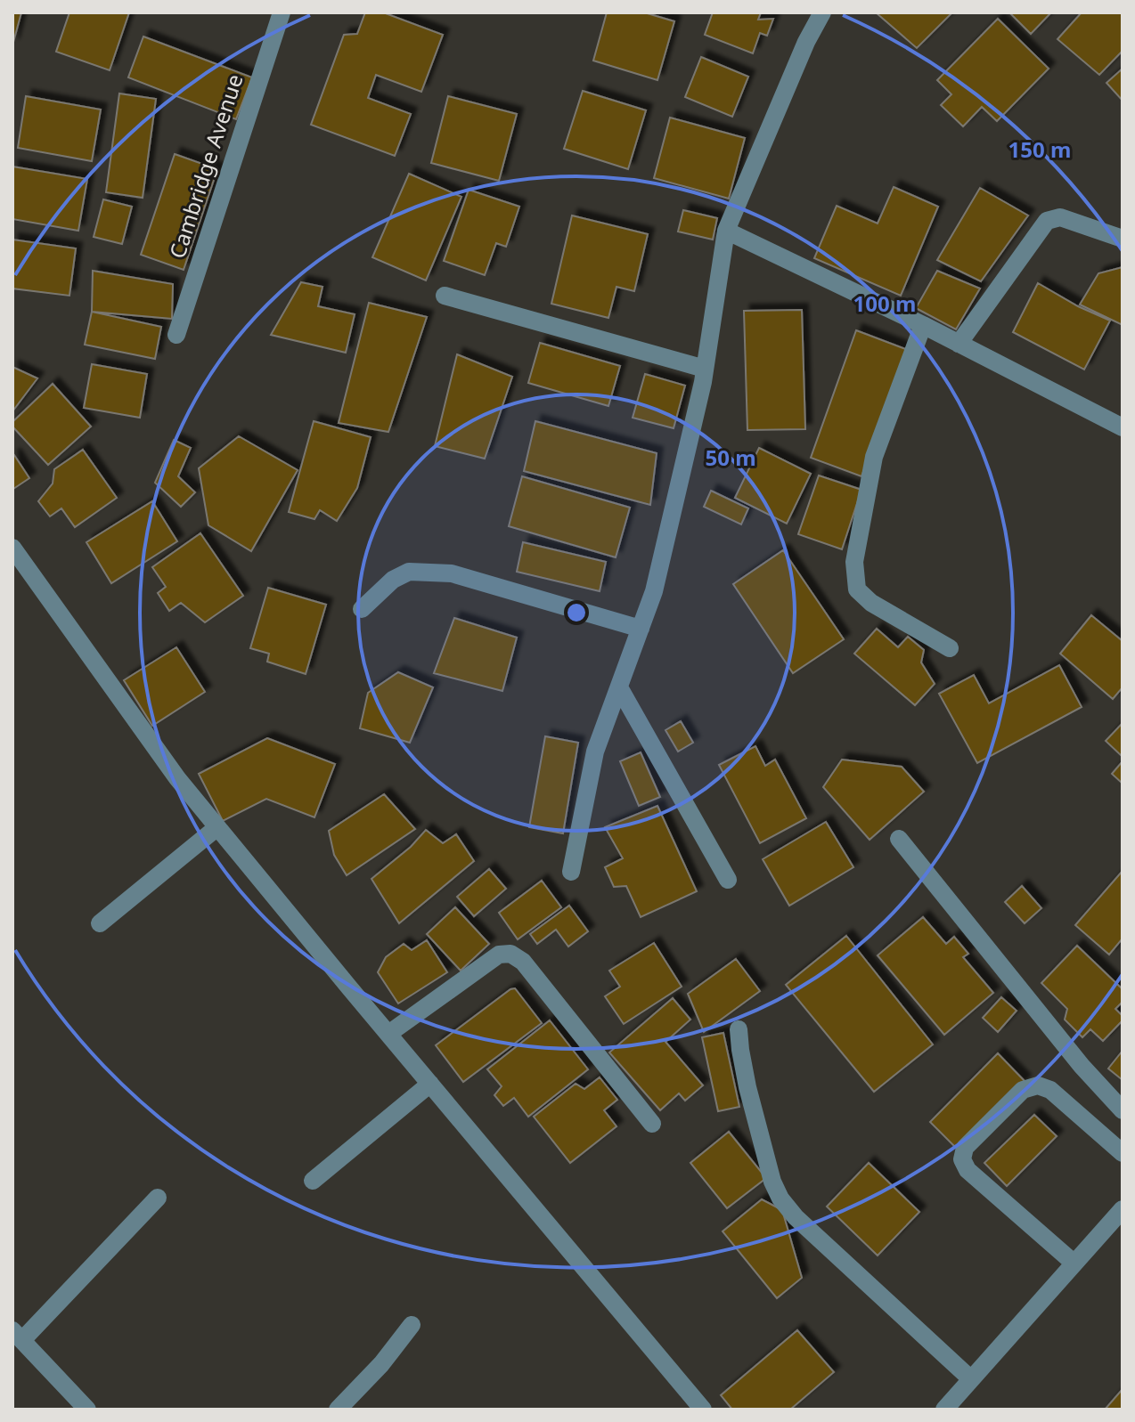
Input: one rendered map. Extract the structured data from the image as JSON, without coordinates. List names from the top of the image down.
{
  "streets": {
    "street": ["Cambridge Avenue"]
  },
  "rings": ["150 m", "100 m", "50 m"]
}
